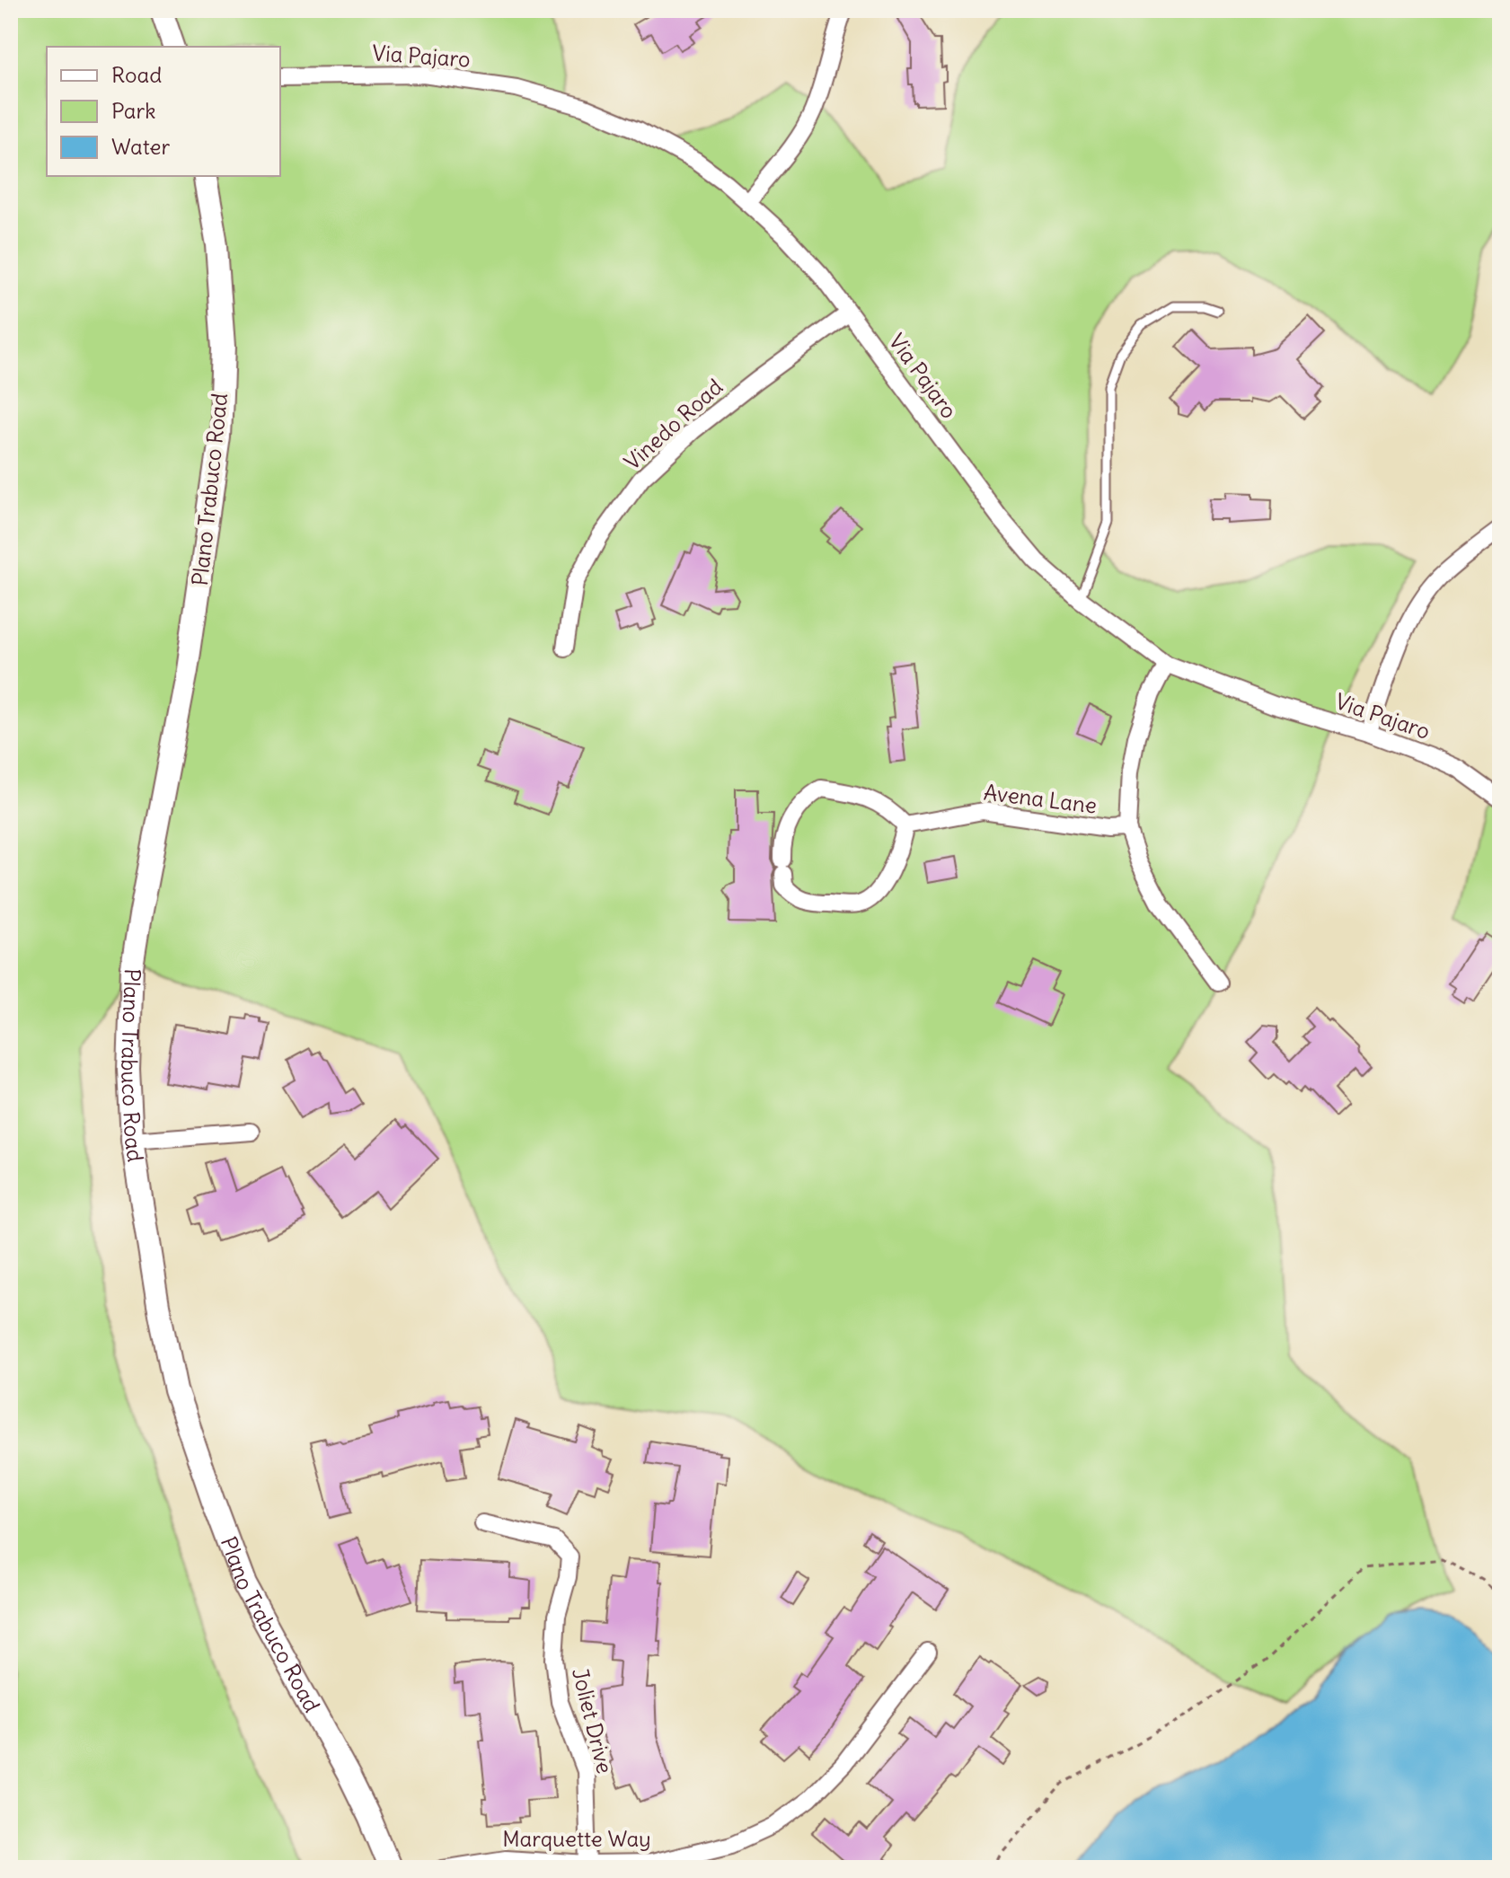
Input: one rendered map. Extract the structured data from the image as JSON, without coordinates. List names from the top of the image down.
{
  "streets": {
    "street": [
      "Via Pajaro",
      "Vinedo Road",
      "Plano Trabuco Road",
      "Avena Lane",
      "Joliet Drive",
      "Marquette Way"
    ]
  },
  "crossings": [
    ["Via Pajaro", "Vinedo Road"],
    ["Joliet Drive", "Marquette Way"]
  ],
  "legend": ["Road", "Park", "Water"]
}
